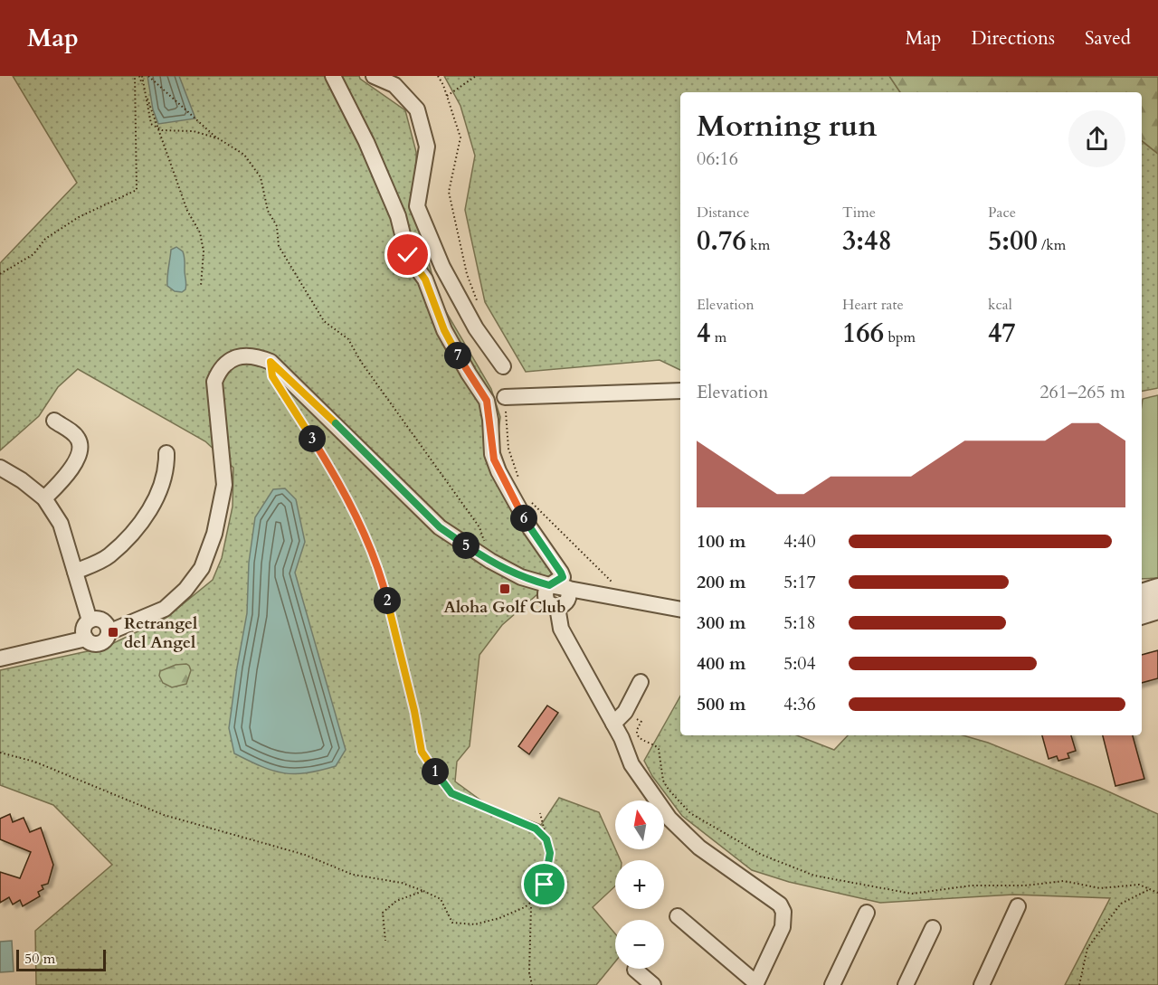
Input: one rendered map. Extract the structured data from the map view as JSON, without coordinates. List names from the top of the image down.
{
  "places": {
    "transit": ["Aloha Golf Club", "Retrangel del Angel"]
  },
  "scale_bar": "50 m",
  "north": "top",
  "page": {
    "header": "Map",
    "nav": ["Map", "Directions", "Saved"],
    "heading": ["Morning run", "06:16"],
    "stats": [
      ["Distance", "0.76 km"],
      ["Time", "3:48"],
      ["Pace", "5:00 /km"],
      ["Elevation", "4 m"],
      ["Heart rate", "166 bpm"],
      ["kcal", "47"]
    ],
    "pins": [
      "7",
      "3",
      "6",
      "5",
      "2",
      "1"
    ],
    "chart": ["Elevation", "261–265 m"],
    "list": [
      {
        "name": "100 m",
        "note": "4:40"
      },
      {
        "name": "200 m",
        "note": "5:17"
      },
      {
        "name": "300 m",
        "note": "5:18"
      },
      {
        "name": "400 m",
        "note": "5:04"
      },
      {
        "name": "500 m",
        "note": "4:36"
      }
    ],
    "map_buttons": ["+", "−"],
    "scale": "50 m"
  }
}
